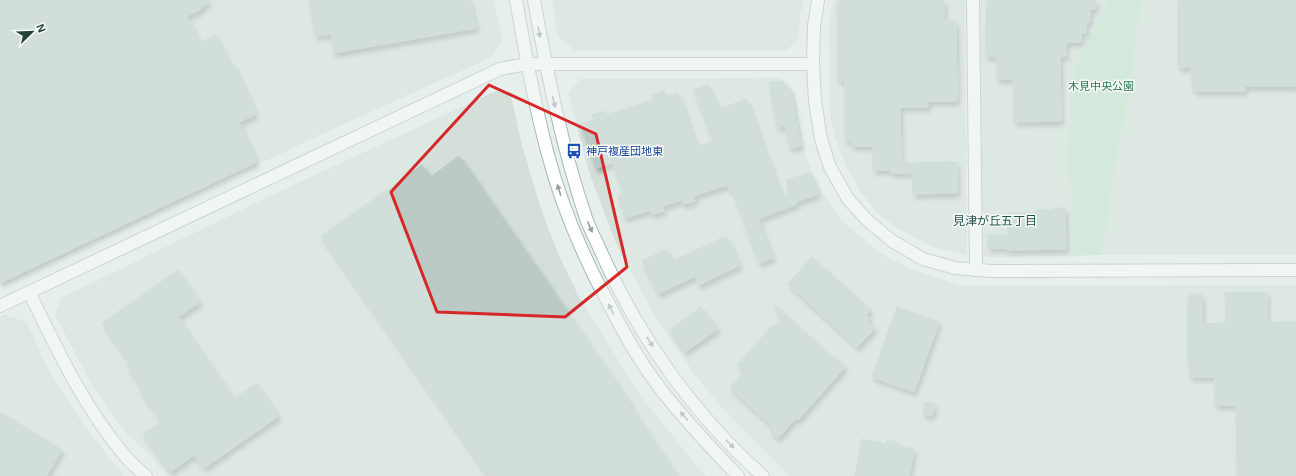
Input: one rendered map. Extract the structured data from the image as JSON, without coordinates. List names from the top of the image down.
{
  "districts": ["見津が丘五丁目"],
  "parks": ["木見中央公園"],
  "places": {
    "bus stop": ["神戸複産団地東"]
  },
  "north": "top right"
}
